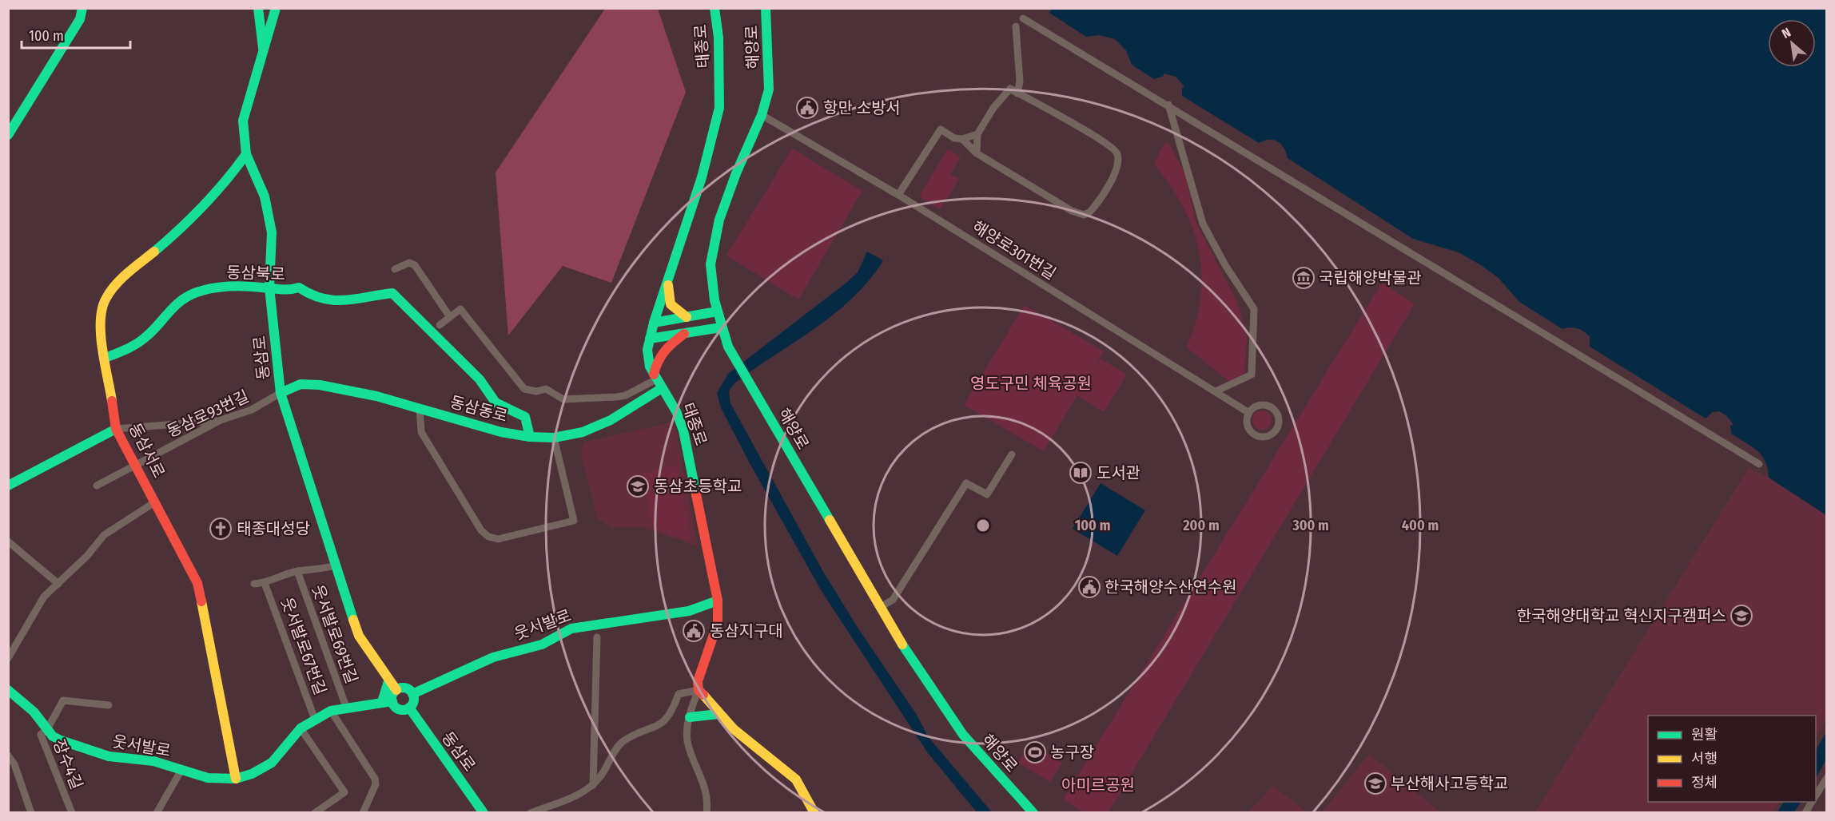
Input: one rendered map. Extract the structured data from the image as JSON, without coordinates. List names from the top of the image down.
{
  "streets": {
    "main road": [
      "태종로",
      "해양로",
      "동삼북로",
      "동삼로",
      "동삼동로",
      "동삼서로",
      "웃서발로"
    ],
    "street": [
      "해양로301번길",
      "동삼로93번길",
      "웃서발로69번길",
      "웃서발로67번길",
      "장수4길"
    ]
  },
  "crossings": [
    ["태종로", "동삼동로"],
    ["태종로", "웃서발로"],
    ["해양로", "해양로301번길"],
    ["동삼북로", "동삼로"],
    ["동삼북로", "동삼동로"],
    ["동삼북로", "동삼서로"],
    ["동삼로", "동삼동로"],
    ["동삼로", "동삼로93번길"],
    ["동삼로", "동삼서로"],
    ["동삼로", "웃서발로"],
    ["동삼동로", "동삼로93번길"],
    ["동삼로93번길", "동삼서로"],
    ["동삼서로", "웃서발로"],
    ["웃서발로", "웃서발로69번길"],
    ["웃서발로", "웃서발로67번길"],
    ["웃서발로", "장수4길"]
  ],
  "parks": ["영도구민 체육공원", "아미르공원"],
  "places": {
    "public building": ["항만 소방서", "한국해양수산연수원", "동삼지구대"],
    "museum": ["국립해양박물관"],
    "library": ["도서관"],
    "school or university": ["동삼초등학교", "한국해양대학교 혁신지구캠퍼스", "부산해사고등학교"],
    "church": ["태종대성당"],
    "sports": ["농구장"]
  },
  "legend": ["원활", "서행", "정체"],
  "scale_bar": "100 m",
  "north": "top left",
  "rings": [
    "100 m",
    "200 m",
    "300 m",
    "400 m"
  ]
}
